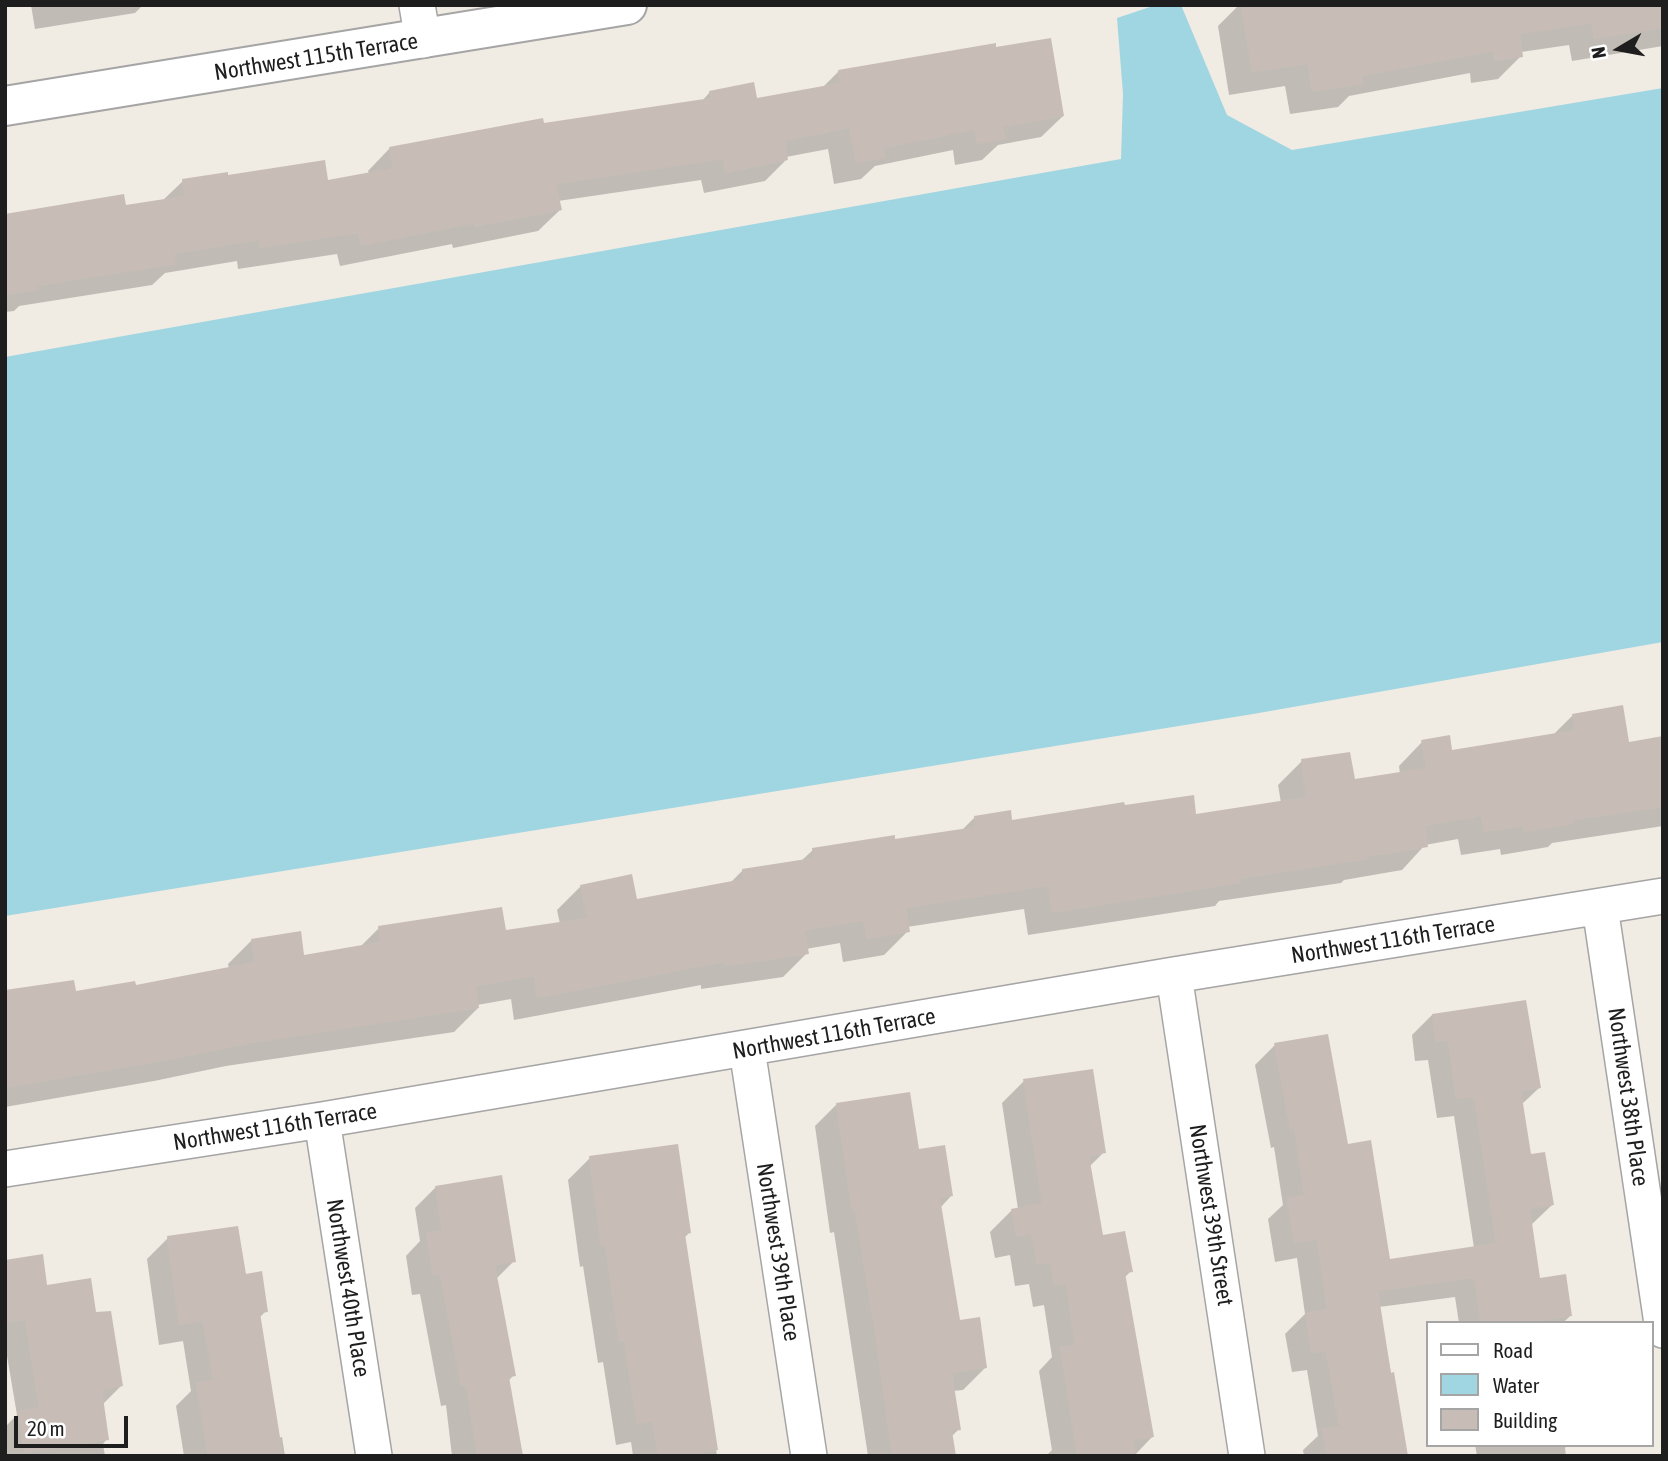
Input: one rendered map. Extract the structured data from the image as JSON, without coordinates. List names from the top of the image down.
{
  "streets": {
    "street": [
      "Northwest 115th Terrace",
      "Northwest 116th Terrace",
      "Northwest 38th Place",
      "Northwest 39th Street",
      "Northwest 39th Place",
      "Northwest 40th Place"
    ]
  },
  "crossings": [
    ["Northwest 116th Terrace", "Northwest 38th Place"],
    ["Northwest 116th Terrace", "Northwest 39th Street"],
    ["Northwest 116th Terrace", "Northwest 39th Place"],
    ["Northwest 116th Terrace", "Northwest 40th Place"]
  ],
  "legend": ["Road", "Water", "Building"],
  "scale_bar": "20 m",
  "north": "left"
}
